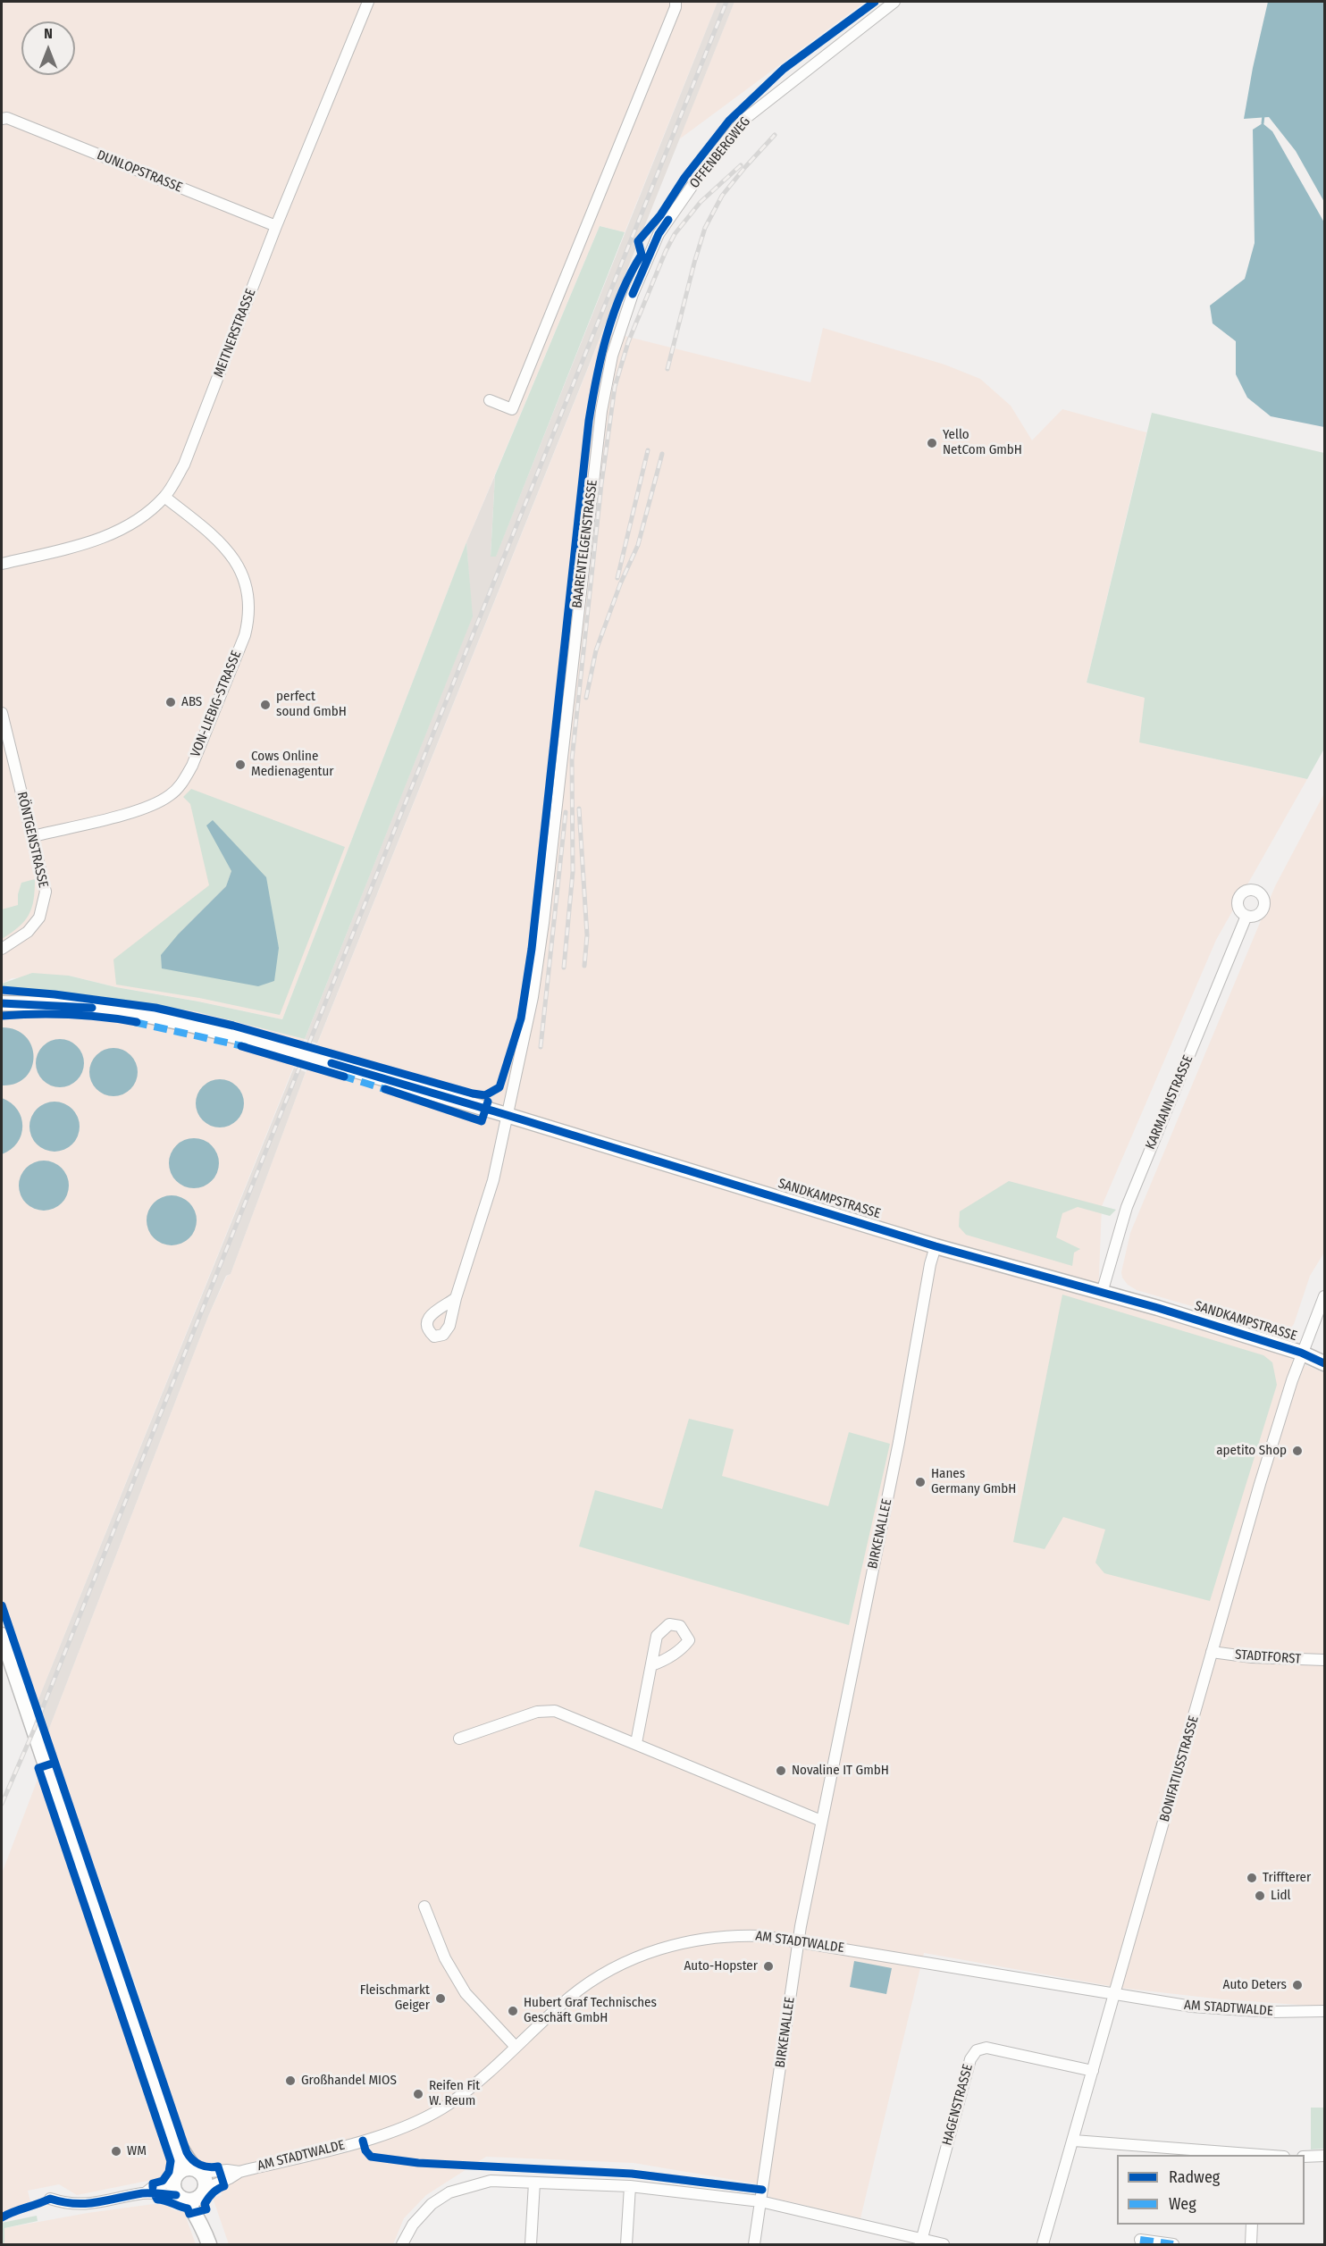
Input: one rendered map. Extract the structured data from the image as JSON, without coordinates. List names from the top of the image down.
{
  "streets": {
    "street": [
      "OFFENBERGWEG",
      "DUNLOPSTRASSE",
      "MEITNERSTRASSE",
      "BAARENTELGENSTRASSE",
      "VON-LIEBIG-STRASSE",
      "RÖNTGENSTRASSE",
      "KARMANNSTRASSE",
      "SANDKAMPSTRASSE",
      "BIRKENALLEE",
      "STADTFORST",
      "BONIFATIUSSTRASSE",
      "AM STADTWALDE",
      "HAGENSTRASSE"
    ]
  },
  "crossings": [
    ["OFFENBERGWEG", "BAARENTELGENSTRASSE"],
    ["DUNLOPSTRASSE", "MEITNERSTRASSE"],
    ["MEITNERSTRASSE", "VON-LIEBIG-STRASSE"],
    ["BAARENTELGENSTRASSE", "SANDKAMPSTRASSE"],
    ["VON-LIEBIG-STRASSE", "RÖNTGENSTRASSE"],
    ["KARMANNSTRASSE", "SANDKAMPSTRASSE"],
    ["SANDKAMPSTRASSE", "BIRKENALLEE"],
    ["SANDKAMPSTRASSE", "BONIFATIUSSTRASSE"],
    ["BIRKENALLEE", "AM STADTWALDE"],
    ["STADTFORST", "BONIFATIUSSTRASSE"],
    ["BONIFATIUSSTRASSE", "AM STADTWALDE"],
    ["BONIFATIUSSTRASSE", "HAGENSTRASSE"]
  ],
  "places": [
    "Yello NetCom GmbH",
    "ABS",
    "perfect sound GmbH",
    "Cows Online Medienagentur",
    "apetito Shop",
    "Hanes Germany GmbH",
    "Novaline IT GmbH",
    "Triffterer",
    "Lidl",
    "Auto-Hopster",
    "Auto Deters",
    "Fleischmarkt Geiger",
    "Hubert Graf Technisches Geschäft GmbH",
    "Großhandel MIOS",
    "Reifen Fit W. Reum",
    "WM"
  ],
  "legend": ["Radweg", "Weg"],
  "north": "top"
}
